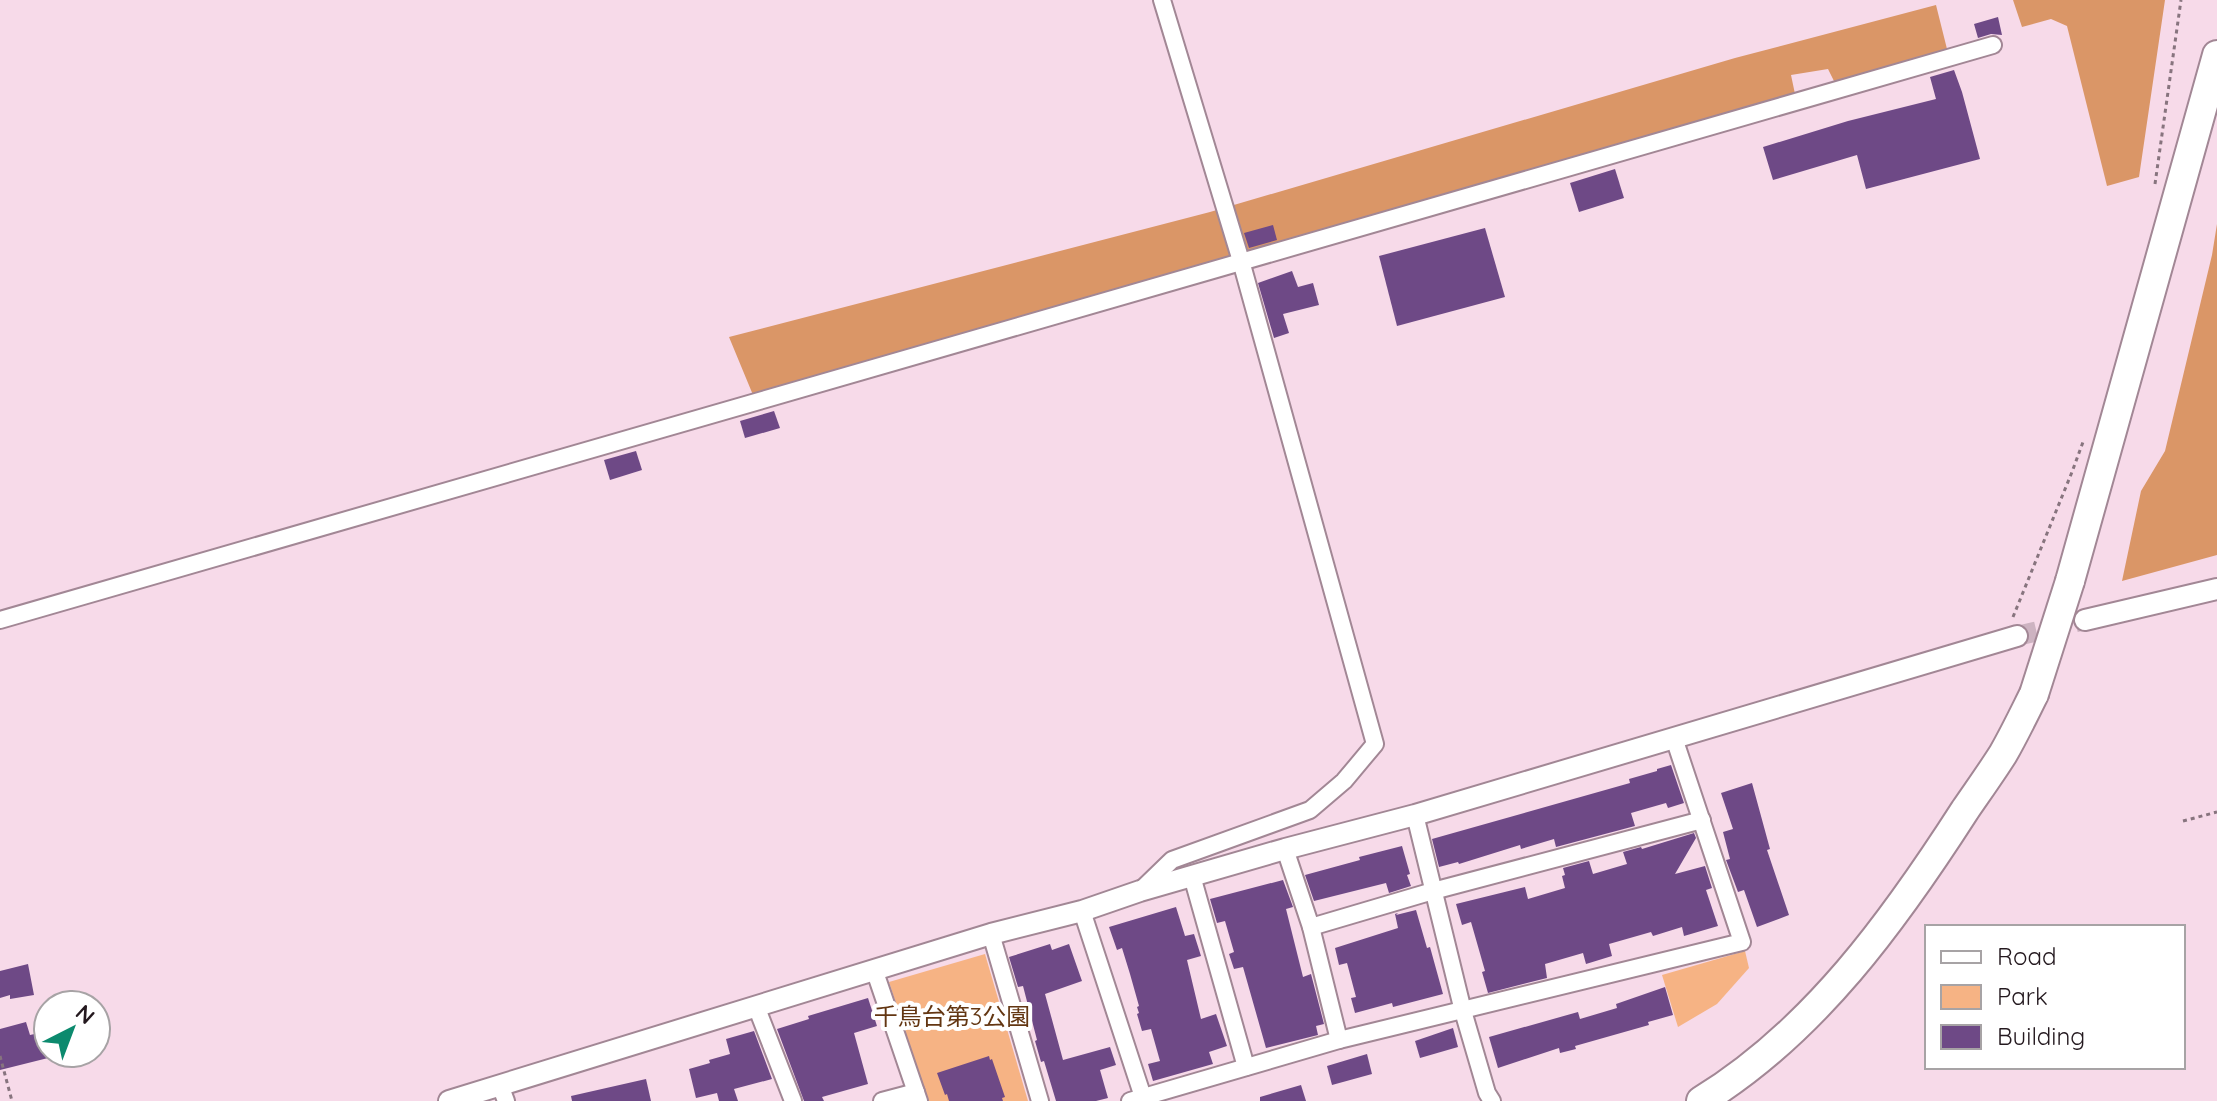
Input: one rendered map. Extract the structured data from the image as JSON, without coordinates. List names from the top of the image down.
{
  "parks": ["千鳥台第3公園"],
  "legend": ["Road", "Park", "Building"],
  "north": "top right"
}
